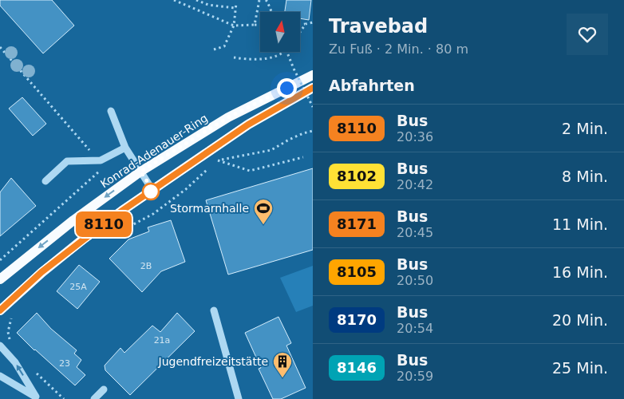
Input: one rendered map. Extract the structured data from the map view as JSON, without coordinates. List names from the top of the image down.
{
  "streets": {
    "main road": ["Konrad-Adenauer-Ring"]
  },
  "places": {
    "sports": ["Stormarnhalle"],
    "building": ["Jugendfreizeitstätte"]
  },
  "lines": ["bus line 8110"],
  "house_numbers": [
    "2B",
    "25A",
    "21a",
    "23"
  ],
  "north": "top",
  "page": {
    "on_map": "8110",
    "heading": [
      ["Travebad", "Zu Fuß · 2 Min. · 80 m"],
      "Abfahrten"
    ],
    "list": [
      {
        "mark": "8110",
        "name": "Bus",
        "note": "20:36",
        "value": "2 Min."
      },
      {
        "mark": "8102",
        "name": "Bus",
        "note": "20:42",
        "value": "8 Min."
      },
      {
        "mark": "8171",
        "name": "Bus",
        "note": "20:45",
        "value": "11 Min."
      },
      {
        "mark": "8105",
        "name": "Bus",
        "note": "20:50",
        "value": "16 Min."
      },
      {
        "mark": "8170",
        "name": "Bus",
        "note": "20:54",
        "value": "20 Min."
      },
      {
        "mark": "8146",
        "name": "Bus",
        "note": "20:59",
        "value": "25 Min."
      }
    ]
  }
}
